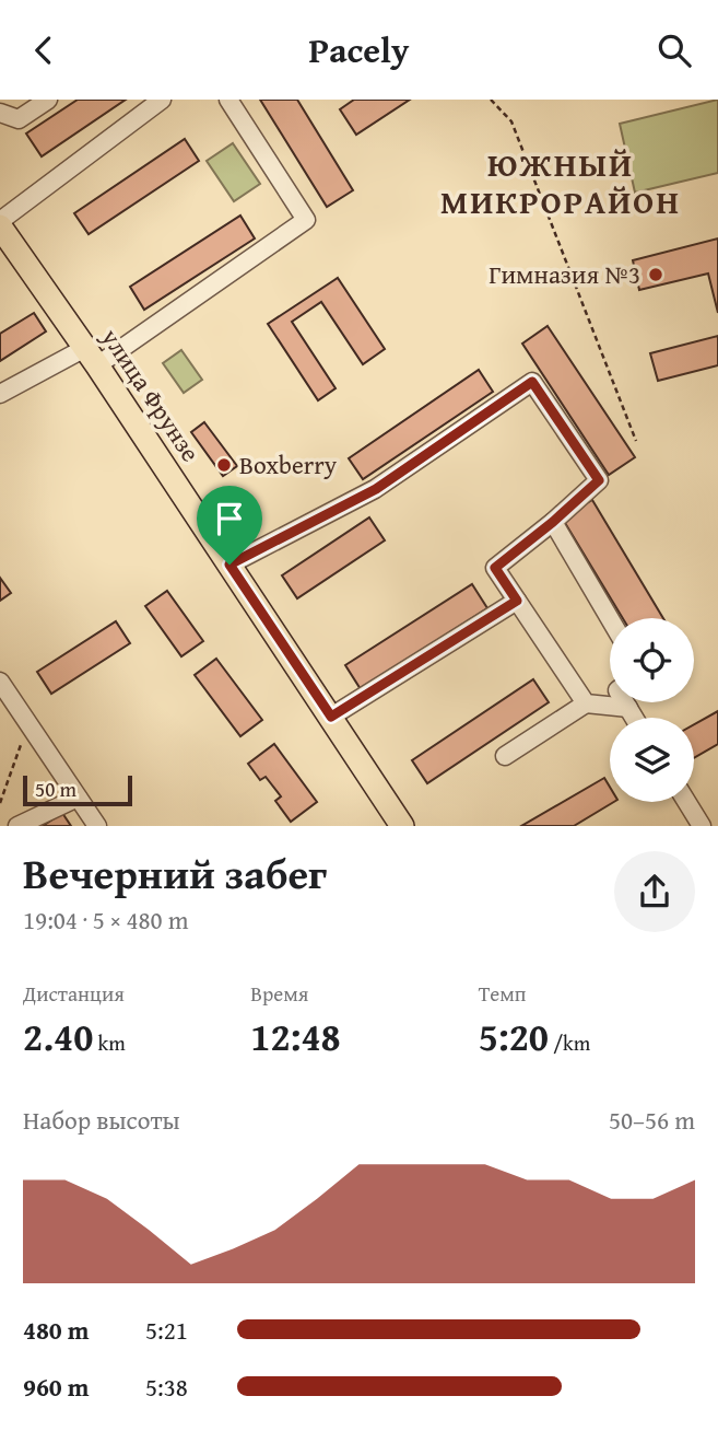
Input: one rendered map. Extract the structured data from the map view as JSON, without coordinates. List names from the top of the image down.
{
  "streets": {
    "main road": ["улица Фрунзе"]
  },
  "districts": ["ЮЖНЫЙ МИКРОРАЙОН"],
  "places": ["Гимназия №3", "Boxberry"],
  "scale_bar": "50 m",
  "page": {
    "header": "Pacely",
    "scale": "50 m",
    "heading": ["Вечерний забег", "19:04 · 5 × 480 m"],
    "stats": [
      ["Дистанция", "2.40 km"],
      ["Время", "12:48"],
      ["Темп", "5:20 /km"]
    ],
    "chart": ["Набор высоты", "50–56 m"],
    "list": [
      {
        "name": "480 m",
        "note": "5:21"
      },
      {
        "name": "960 m",
        "note": "5:38"
      }
    ]
  }
}
